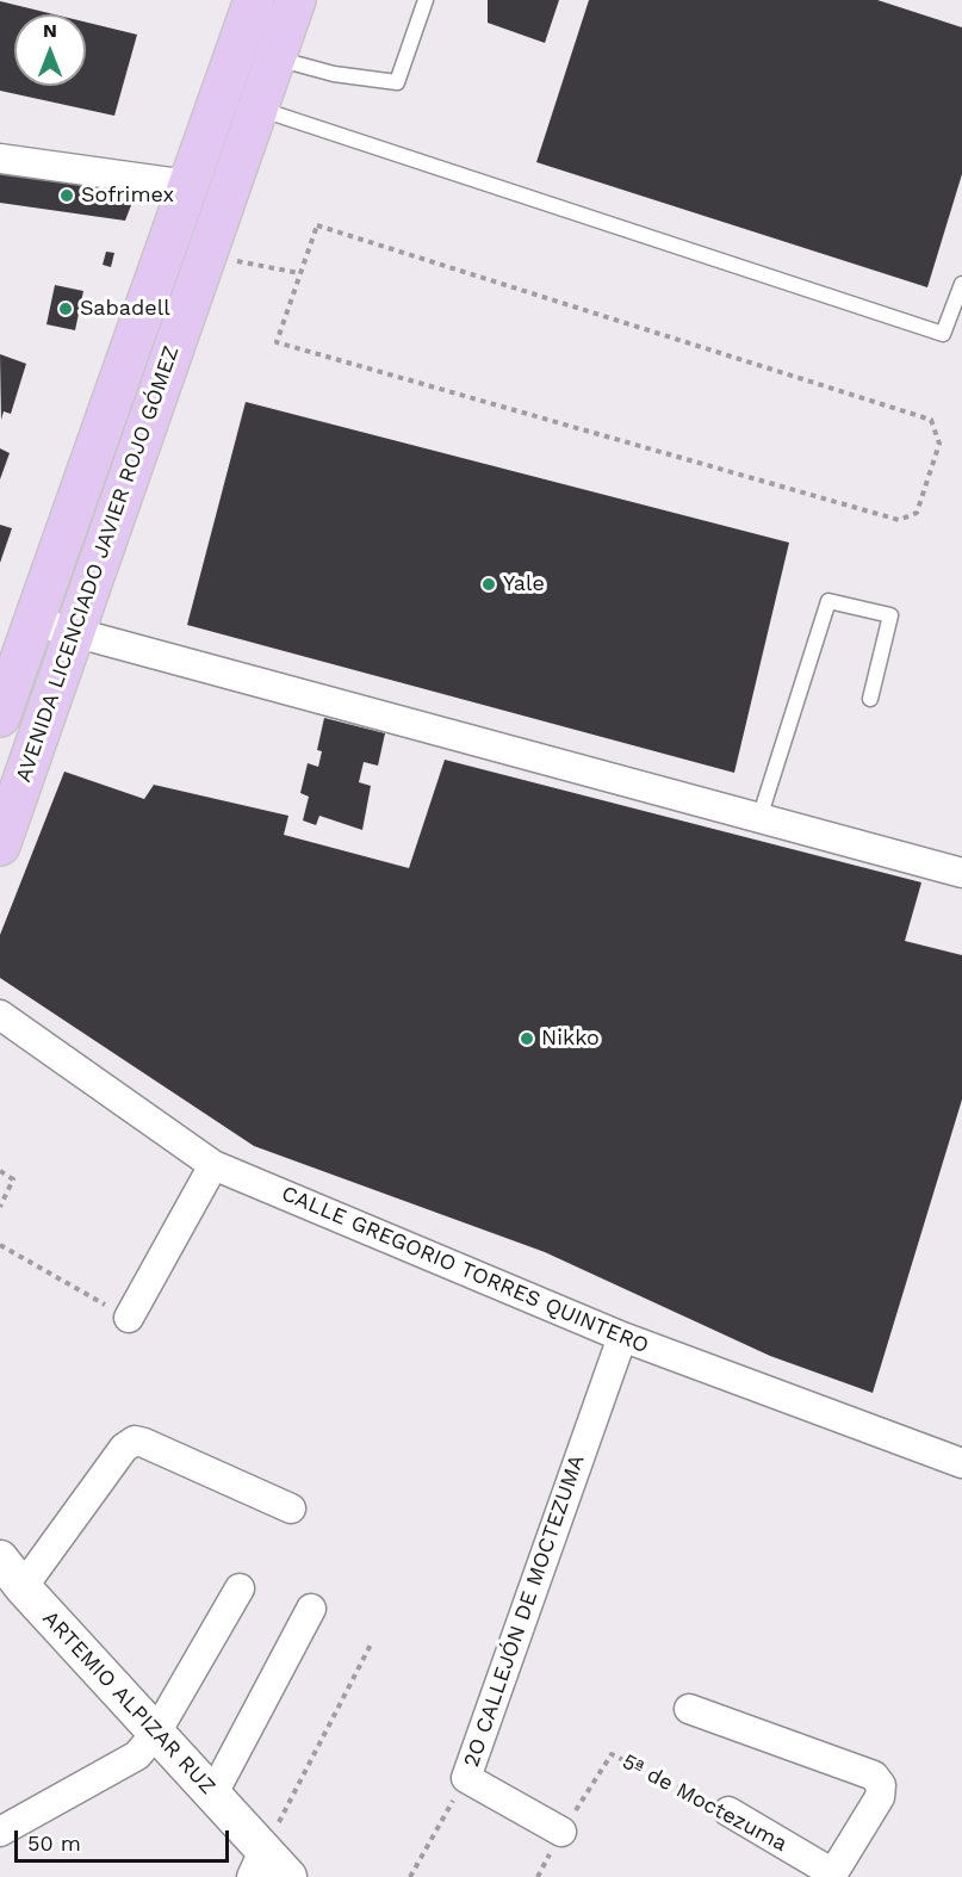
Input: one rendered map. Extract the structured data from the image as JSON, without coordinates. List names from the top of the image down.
{
  "streets": {
    "main road": ["AVENIDA LICENCIADO JAVIER ROJO GÓMEZ"],
    "street": [
      "CALLE GREGORIO TORRES QUINTERO",
      "2O CALLEJÓN DE MOCTEZUMA",
      "ARTEMIO ALPIZAR RUZ",
      "5ª de Moctezuma"
    ]
  },
  "crossings": [
    ["CALLE GREGORIO TORRES QUINTERO", "2O CALLEJÓN DE MOCTEZUMA"]
  ],
  "places": [
    "Sofrimex",
    "Sabadell",
    "Yale",
    "Nikko"
  ],
  "scale_bar": "50 m",
  "north": "top"
}
